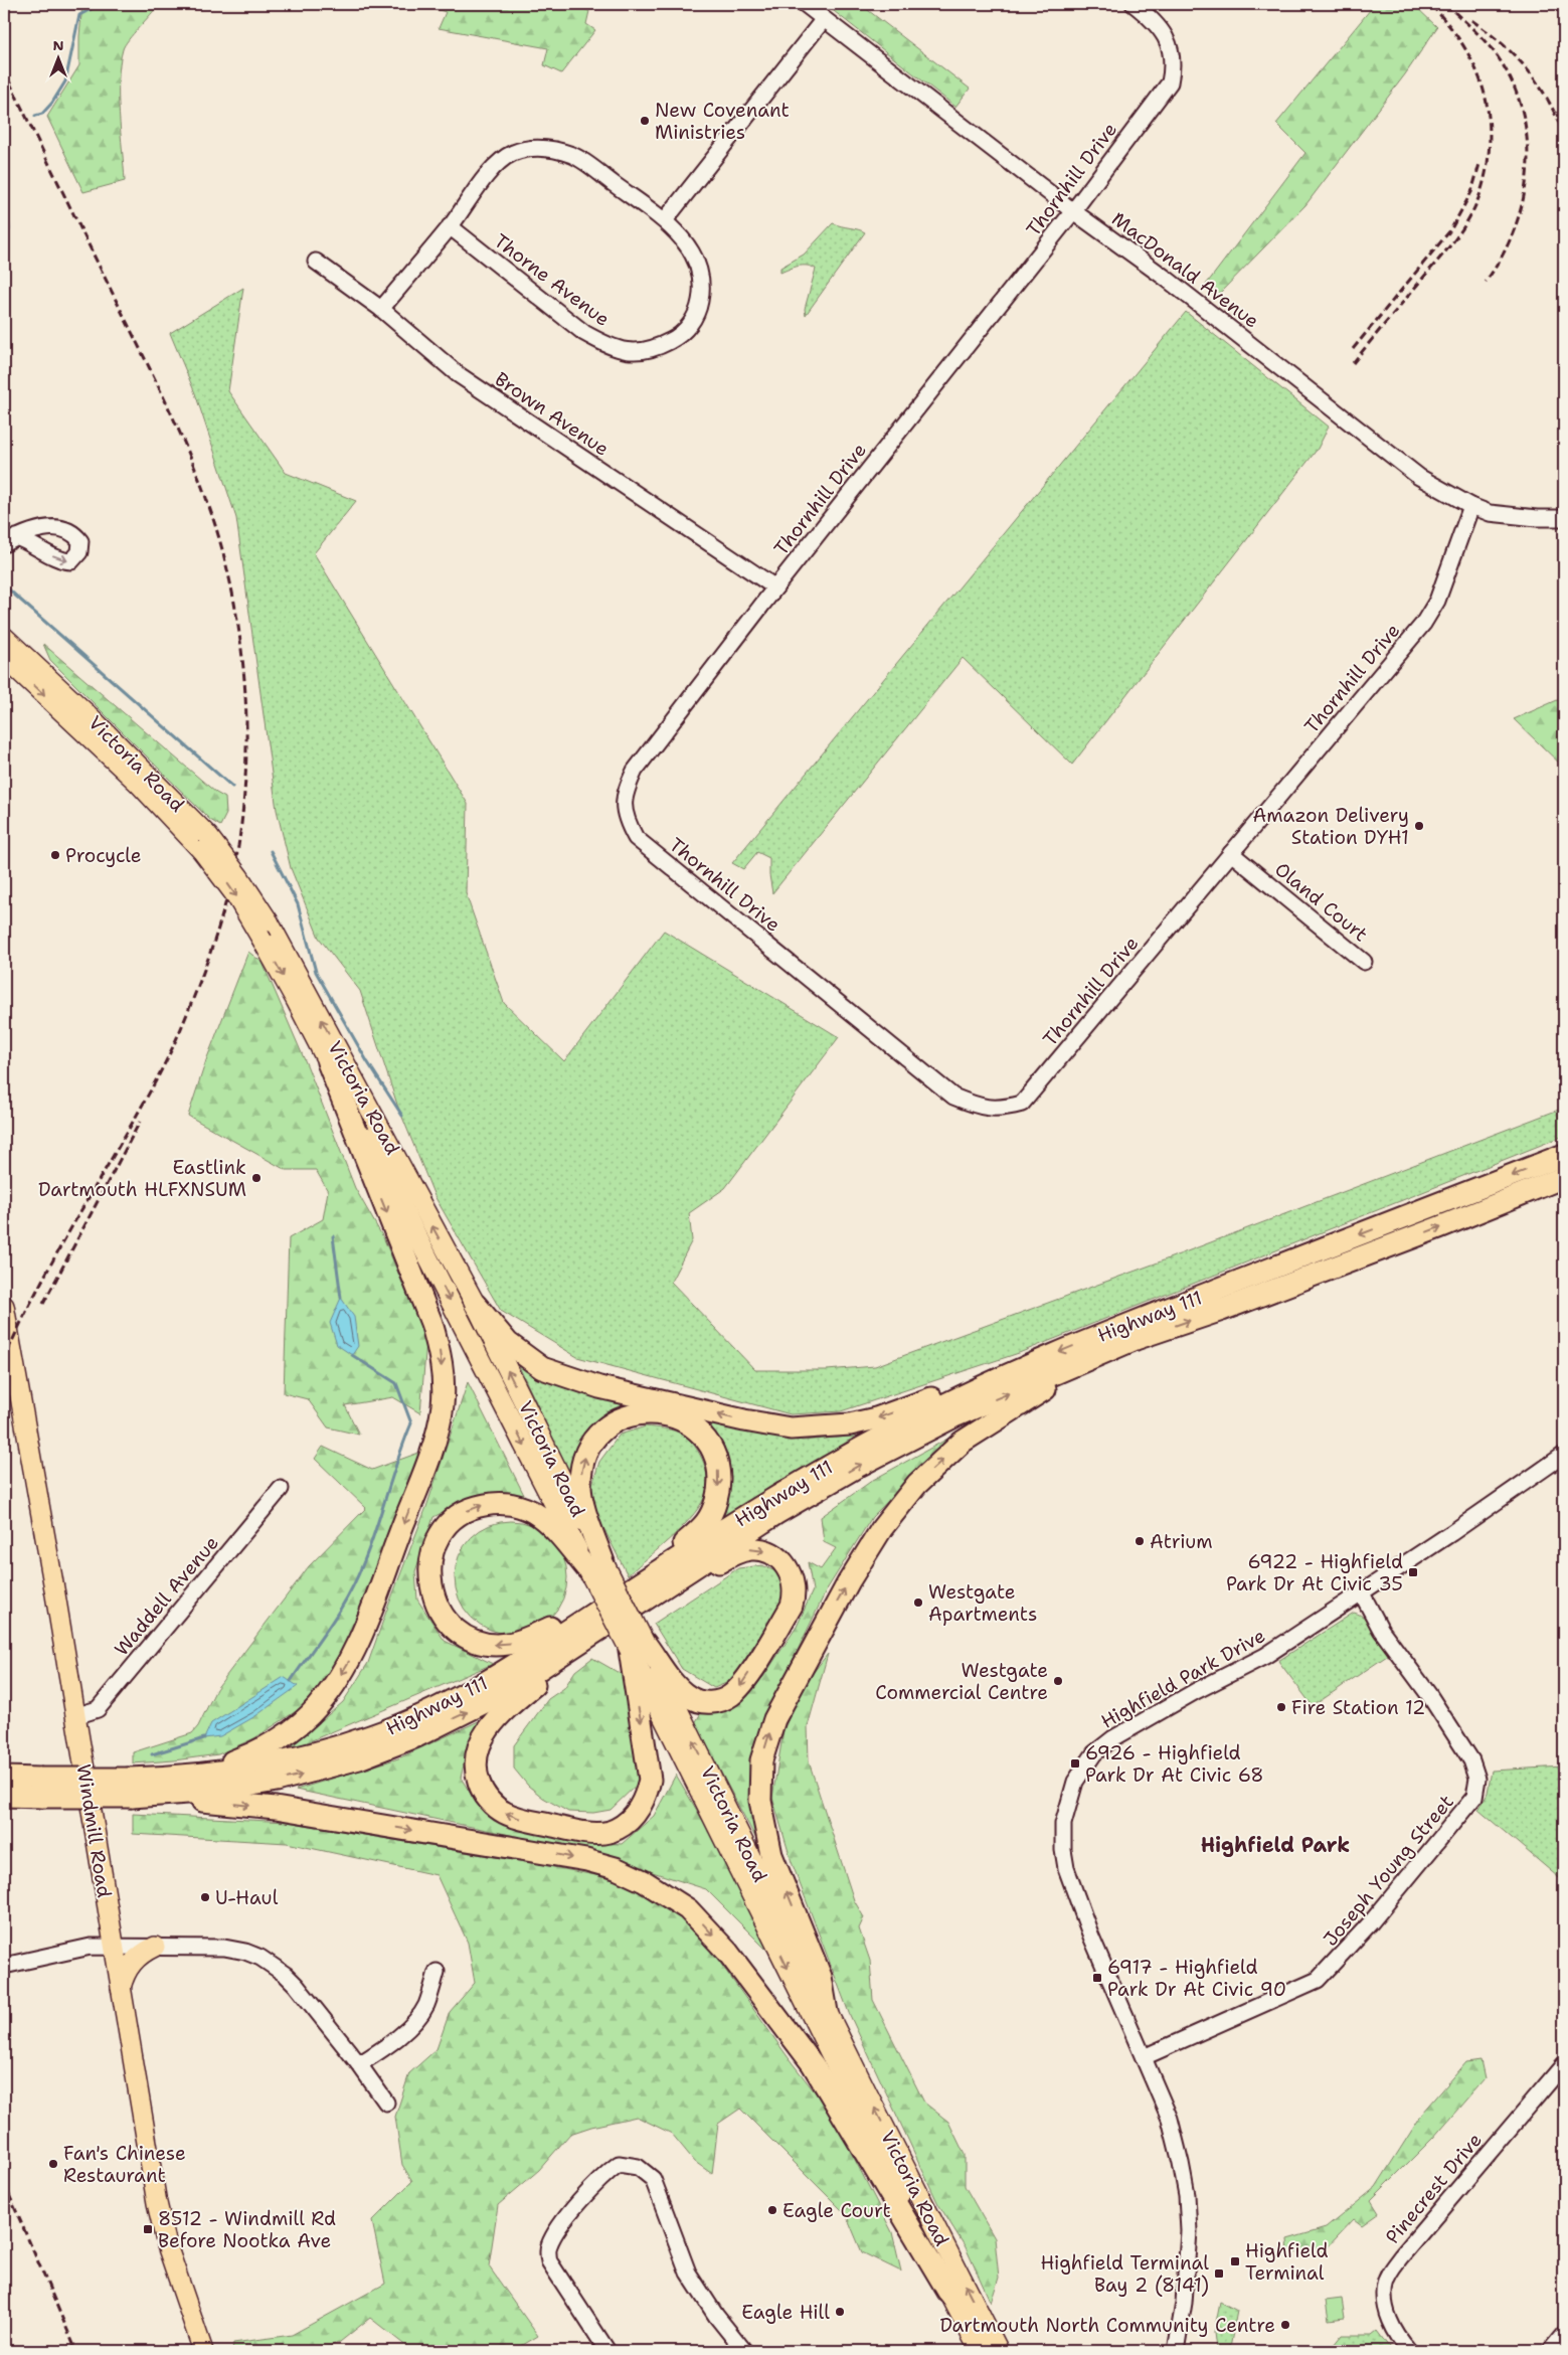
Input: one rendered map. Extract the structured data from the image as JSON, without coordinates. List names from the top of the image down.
{
  "streets": {
    "highway": ["Highway 111"],
    "main road": ["Victoria Road", "Windmill Road"],
    "street": [
      "Thornhill Drive",
      "MacDonald Avenue",
      "Thorne Avenue",
      "Brown Avenue",
      "Oland Court",
      "Waddell Avenue",
      "Highfield Park Drive",
      "Joseph Young Street",
      "Pinecrest Drive"
    ]
  },
  "crossings": [
    ["Thornhill Drive", "MacDonald Avenue"],
    ["Thornhill Drive", "Brown Avenue"],
    ["Thornhill Drive", "Oland Court"],
    ["Thorne Avenue", "Brown Avenue"],
    ["Waddell Avenue", "Windmill Road"],
    ["Highfield Park Drive", "Joseph Young Street"]
  ],
  "districts": ["Highfield Park"],
  "places": {
    "other": [
      "New Covenant Ministries",
      "Amazon Delivery Station DYH1",
      "Procycle",
      "Eastlink Dartmouth HLFXNSUM",
      "Atrium",
      "Westgate Apartments",
      "Westgate Commercial Centre",
      "Fire Station 12",
      "U-Haul",
      "Fan's Chinese Restaurant",
      "Eagle Court",
      "Eagle Hill",
      "Dartmouth North Community Centre"
    ],
    "transit": [
      "6922 - Highfield Park Dr At Civic 35",
      "6926 - Highfield Park Dr At Civic 68",
      "6917 - Highfield Park Dr At Civic 90",
      "8512 - Windmill Rd Before Nootka Ave",
      "Highfield Terminal",
      "Highfield Terminal Bay 2 (8141)"
    ]
  },
  "north": "top"
}
